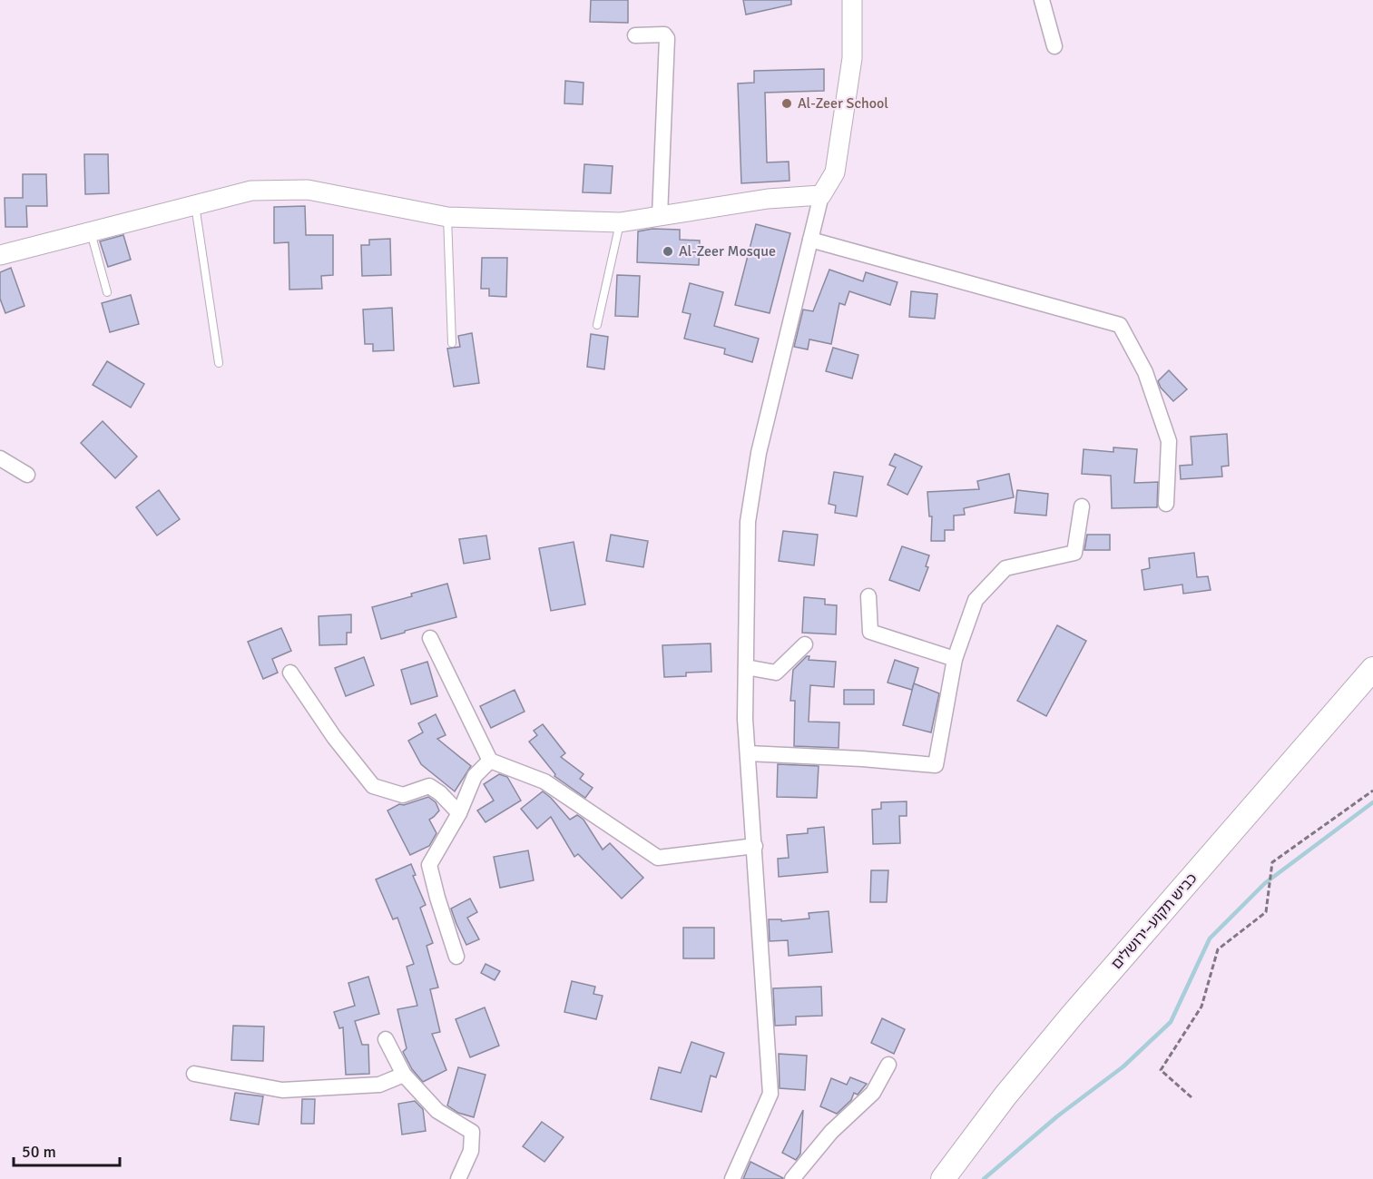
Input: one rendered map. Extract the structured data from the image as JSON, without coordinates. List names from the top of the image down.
{
  "streets": {
    "main road": ["כביש תקוע–ירושלים"]
  },
  "places": ["Al-Zeer School", "Al-Zeer Mosque"],
  "scale_bar": "50 m"
}
